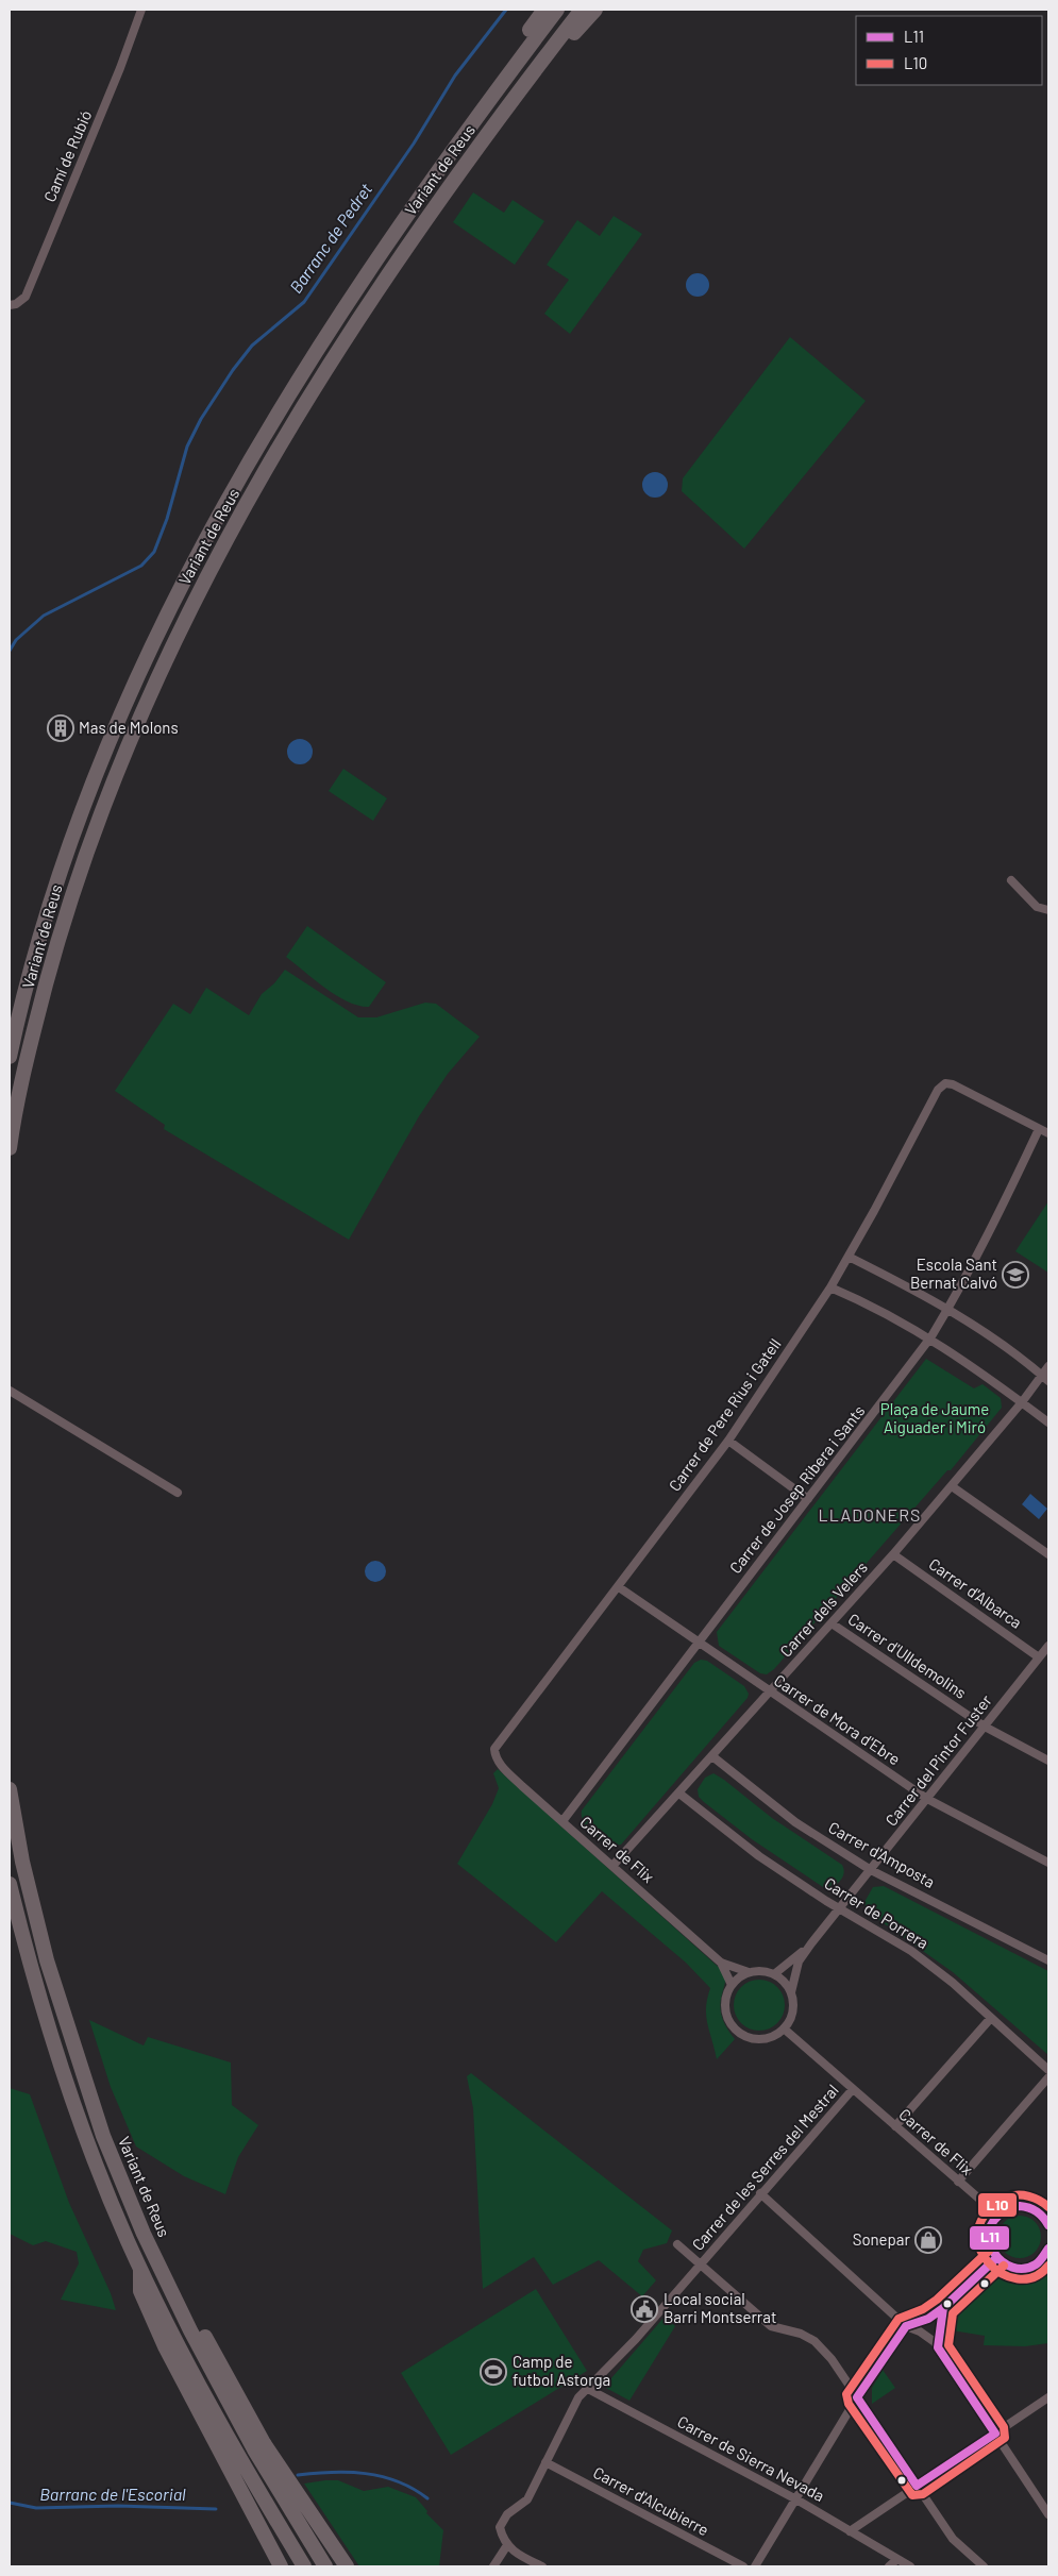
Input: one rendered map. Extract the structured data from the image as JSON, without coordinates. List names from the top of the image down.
{
  "streets": {
    "highway": ["Variant de Reus"],
    "street": [
      "Camí de Rubió",
      "Carrer de Pere Rius i Gatell",
      "Carrer de Josep Ribera i Sants",
      "Carrer d'Albarca",
      "Carrer dels Velers",
      "Carrer d'Ulldemolins",
      "Carrer de Mora d'Ebre",
      "Carrer del Pintor Fuster",
      "Carrer de Flix",
      "Carrer d'Amposta",
      "Carrer de Porrera",
      "Carrer de les Serres del Mestral",
      "Carrer de Sierra Nevada",
      "Carrer d'Alcubierre"
    ]
  },
  "crossings": [
    ["Carrer de Pere Rius i Gatell", "Carrer de Josep Ribera i Sants"],
    ["Carrer de Pere Rius i Gatell", "Carrer de Mora d'Ebre"],
    ["Carrer de Pere Rius i Gatell", "Carrer de Flix"],
    ["Carrer de Josep Ribera i Sants", "Carrer de Mora d'Ebre"],
    ["Carrer de Josep Ribera i Sants", "Carrer de Flix"],
    ["Carrer d'Albarca", "Carrer dels Velers"],
    ["Carrer d'Albarca", "Carrer del Pintor Fuster"],
    ["Carrer dels Velers", "Carrer d'Ulldemolins"],
    ["Carrer dels Velers", "Carrer de Mora d'Ebre"],
    ["Carrer dels Velers", "Carrer de Flix"],
    ["Carrer dels Velers", "Carrer d'Amposta"],
    ["Carrer dels Velers", "Carrer de Porrera"],
    ["Carrer d'Ulldemolins", "Carrer del Pintor Fuster"],
    ["Carrer de Mora d'Ebre", "Carrer del Pintor Fuster"],
    ["Carrer del Pintor Fuster", "Carrer de Flix"],
    ["Carrer del Pintor Fuster", "Carrer d'Amposta"],
    ["Carrer del Pintor Fuster", "Carrer de Porrera"],
    ["Carrer de Flix", "Carrer de les Serres del Mestral"],
    ["Carrer de les Serres del Mestral", "Carrer de Sierra Nevada"],
    ["Carrer de les Serres del Mestral", "Carrer d'Alcubierre"]
  ],
  "districts": ["LLADONERS"],
  "water": ["Barranc de Pedret", "Barranc de l'Escorial"],
  "parks": ["Plaça de Jaume Aiguader i Miró"],
  "places": {
    "building": ["Mas de Molons"],
    "school or university": ["Escola Sant Bernat Calvó"],
    "shop": ["Sonepar"],
    "public building": ["Local social Barri Montserrat"],
    "sports": ["Camp de futbol Astorga"]
  },
  "lines": ["transit line L10", "transit line L11"],
  "legend": ["L11", "L10"]
}
